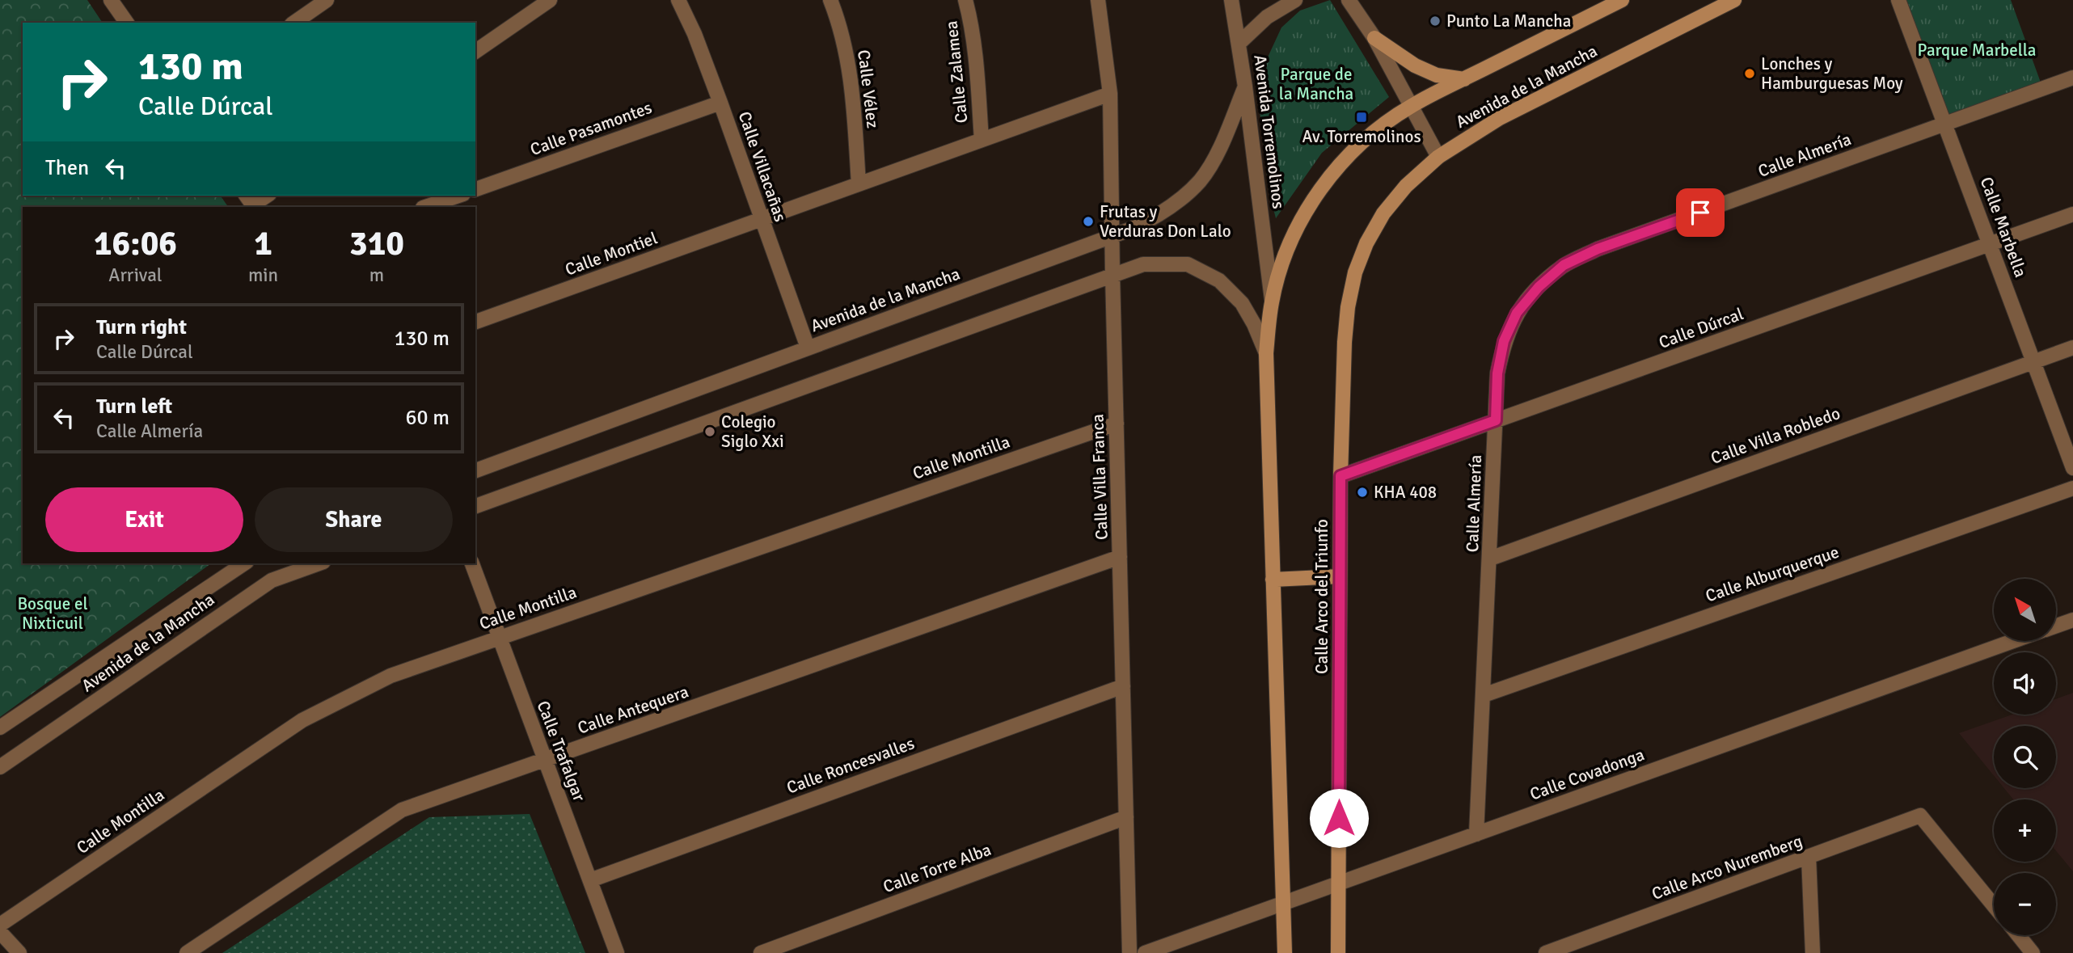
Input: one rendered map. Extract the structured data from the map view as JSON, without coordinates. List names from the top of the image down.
{
  "streets": {
    "street": [
      "Calle Zalamea",
      "Avenida de la Mancha",
      "Calle Vélez",
      "Calle Pasamontes",
      "Avenida Torremolinos",
      "Calle Almería",
      "Calle Villacañas",
      "Calle Marbella",
      "Calle Montiel",
      "Calle Dúrcal",
      "Calle Villa Robledo",
      "Calle Montilla",
      "Calle Villa Franca",
      "Calle Alburquerque",
      "Calle Arco del Triunfo",
      "Calle Antequera",
      "Calle Trafalgar",
      "Calle Roncesvalles",
      "Calle Covadonga",
      "Calle Arco Nuremberg",
      "Calle Torre Alba"
    ]
  },
  "crossings": [
    ["Calle Zalamea", "Calle Montiel"],
    ["Avenida de la Mancha", "Avenida Torremolinos"],
    ["Avenida de la Mancha", "Calle Villacañas"],
    ["Avenida de la Mancha", "Calle Villa Franca"],
    ["Avenida de la Mancha", "Calle Arco del Triunfo"],
    ["Calle Vélez", "Calle Montiel"],
    ["Calle Pasamontes", "Calle Villacañas"],
    ["Calle Almería", "Calle Marbella"],
    ["Calle Almería", "Calle Dúrcal"],
    ["Calle Almería", "Calle Villa Robledo"],
    ["Calle Almería", "Calle Alburquerque"],
    ["Calle Almería", "Calle Covadonga"],
    ["Calle Villacañas", "Calle Montiel"],
    ["Calle Marbella", "Calle Dúrcal"],
    ["Calle Marbella", "Calle Villa Robledo"],
    ["Calle Montiel", "Calle Villa Franca"],
    ["Calle Dúrcal", "Calle Arco del Triunfo"],
    ["Calle Montilla", "Calle Villa Franca"],
    ["Calle Montilla", "Calle Trafalgar"],
    ["Calle Villa Franca", "Calle Antequera"],
    ["Calle Villa Franca", "Calle Roncesvalles"],
    ["Calle Villa Franca", "Calle Torre Alba"],
    ["Calle Arco del Triunfo", "Calle Covadonga"],
    ["Calle Antequera", "Calle Trafalgar"],
    ["Calle Trafalgar", "Calle Roncesvalles"]
  ],
  "parks": ["Parque Marbella", "Parque de la Mancha", "Bosque el Nixticuil"],
  "places": {
    "other": [
      "Punto La Mancha",
      "Lonches y Hamburguesas Moy",
      "Frutas y Verduras Don Lalo",
      "Colegio Siglo Xxi",
      "KHA 408"
    ],
    "transit": ["Av. Torremolinos"]
  },
  "north": "top left",
  "page": {
    "turn": ["130 m", "Calle Dúrcal"],
    "then": "Then",
    "eta": [
      "16:06",
      "Arrival",
      "1",
      "min",
      "310",
      "m"
    ],
    "list": [
      {
        "name": "Turn right",
        "note": "Calle Dúrcal",
        "value": "130 m"
      },
      {
        "name": "Turn left",
        "note": "Calle Almería",
        "value": "60 m"
      }
    ],
    "buttons": ["Exit", "Share"],
    "map_buttons": ["+", "−"]
  }
}
